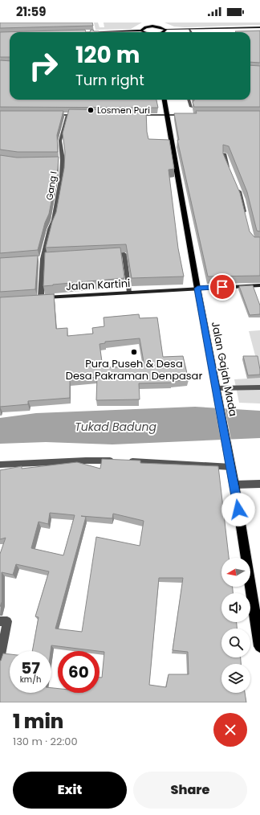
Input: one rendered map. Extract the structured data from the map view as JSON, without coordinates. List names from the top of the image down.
{
  "streets": {
    "main road": ["Jalan Kartini", "Jalan Gajah Mada"],
    "street": ["Gang I"]
  },
  "crossings": [
    ["Gang I", "Jalan Kartini"],
    ["Jalan Kartini", "Jalan Gajah Mada"]
  ],
  "water": ["Tukad Badung"],
  "places": ["Losmen Puri", "Pura Puseh & Desa Desa Pakraman Denpasar"],
  "north": "left",
  "page": {
    "status": "21:59",
    "turn": ["120 m", "Turn right"],
    "speed": "57 km/h",
    "limit": "60",
    "heading": ["1 min", "130 m · 22:00"],
    "buttons": ["Exit", "Share"]
  }
}
